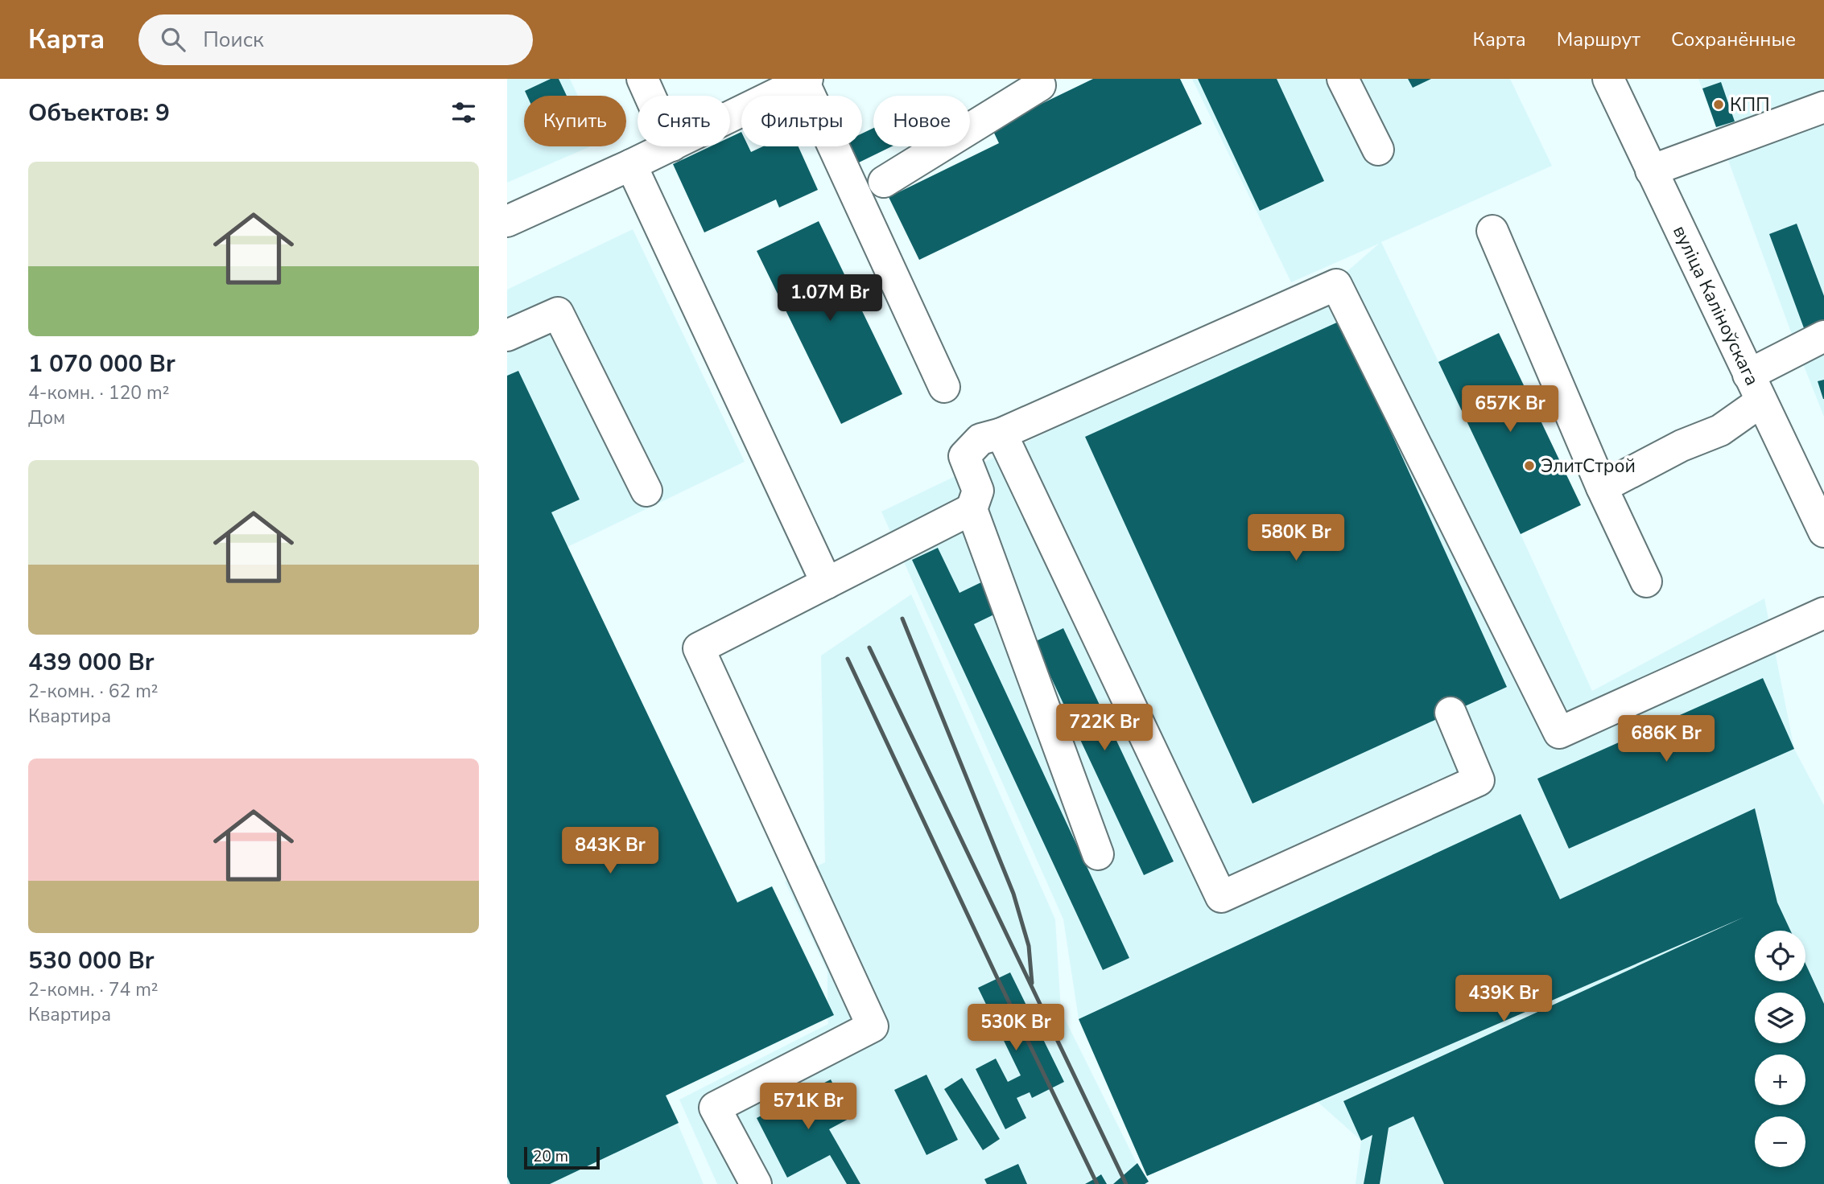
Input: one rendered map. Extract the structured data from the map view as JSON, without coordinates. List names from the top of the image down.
{
  "streets": {
    "street": ["вуліца Каліноўскага"]
  },
  "places": ["КПП", "ЭлитСтрой"],
  "scale_bar": "20 m",
  "page": {
    "header": "Карта",
    "search": "Поиск",
    "nav": ["Карта", "Маршрут", "Сохранённые"],
    "heading": "Объектов: 9",
    "chip": [
      "Купить",
      "Снять",
      "Фильтры",
      "Новое"
    ],
    "list": [
      {
        "name": "1 070 000 Br",
        "note": "4-комн. · 120 m² · Дом"
      },
      {
        "name": "439 000 Br",
        "note": "2-комн. · 62 m² · Квартира"
      },
      {
        "name": "530 000 Br",
        "note": "2-комн. · 74 m² · Квартира"
      }
    ],
    "price": [
      "1.07M Br",
      "657K Br",
      "580K Br",
      "722K Br",
      "686K Br",
      "843K Br",
      "439K Br",
      "530K Br",
      "571K Br"
    ],
    "map_buttons": ["+", "−"],
    "scale": "20 m"
  }
}
